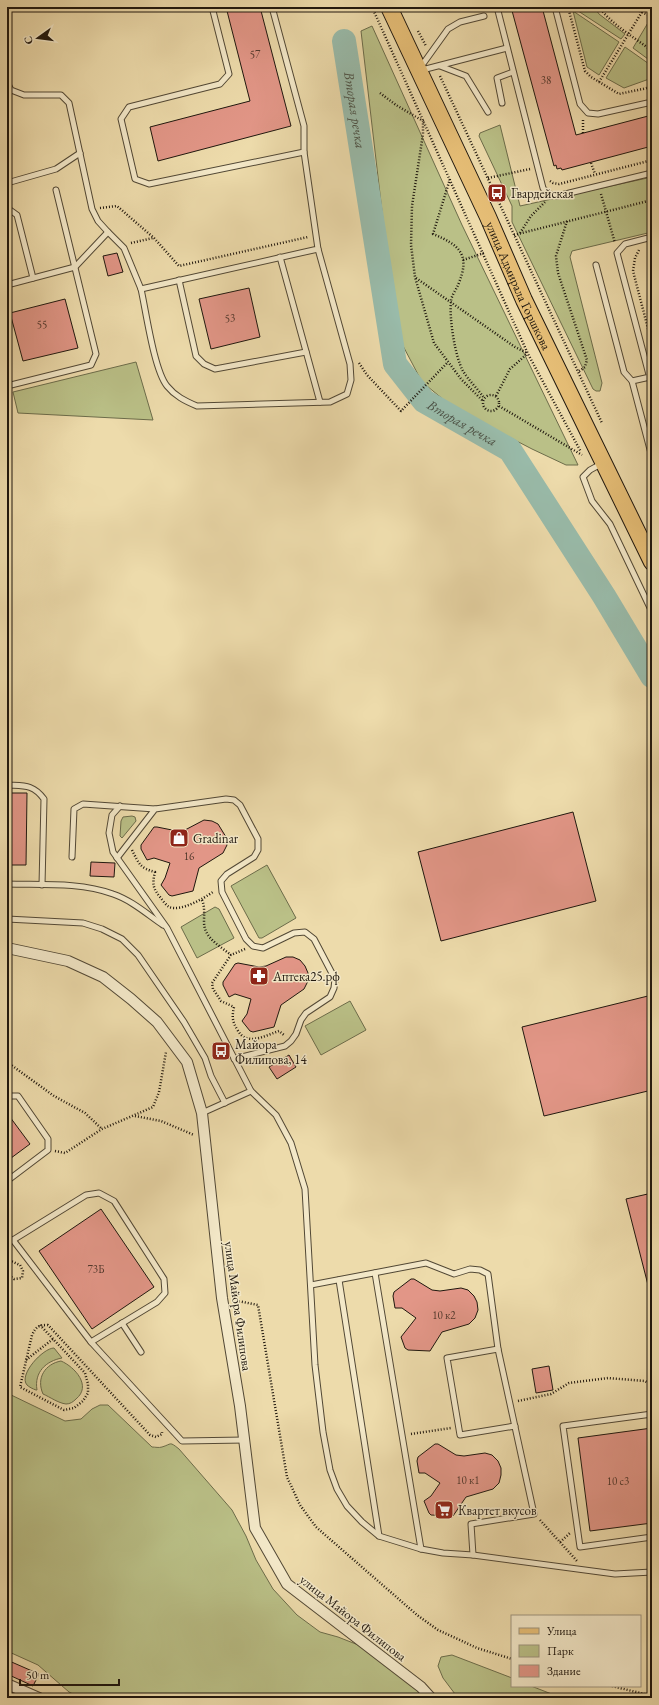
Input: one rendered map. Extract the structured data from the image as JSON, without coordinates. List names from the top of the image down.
{
  "streets": {
    "main road": ["улица Адмирала Горшкова"],
    "street": ["улица Майора Филипова"]
  },
  "water": ["Вторая речка"],
  "places": {
    "bus stop": ["Гвардейская", "Майора Филипова, 14"],
    "shop": ["Gradinar"],
    "pharmacy": ["Аптека25.рф"],
    "supermarket": ["Квартет вкусов"]
  },
  "house_numbers": [
    "57",
    "38",
    "53",
    "55",
    "16",
    "73Б",
    "10 к2",
    "10 к1",
    "10 с3"
  ],
  "legend": ["Улица", "Парк", "Здание"],
  "scale_bar": "50 m",
  "north": "left"
}
